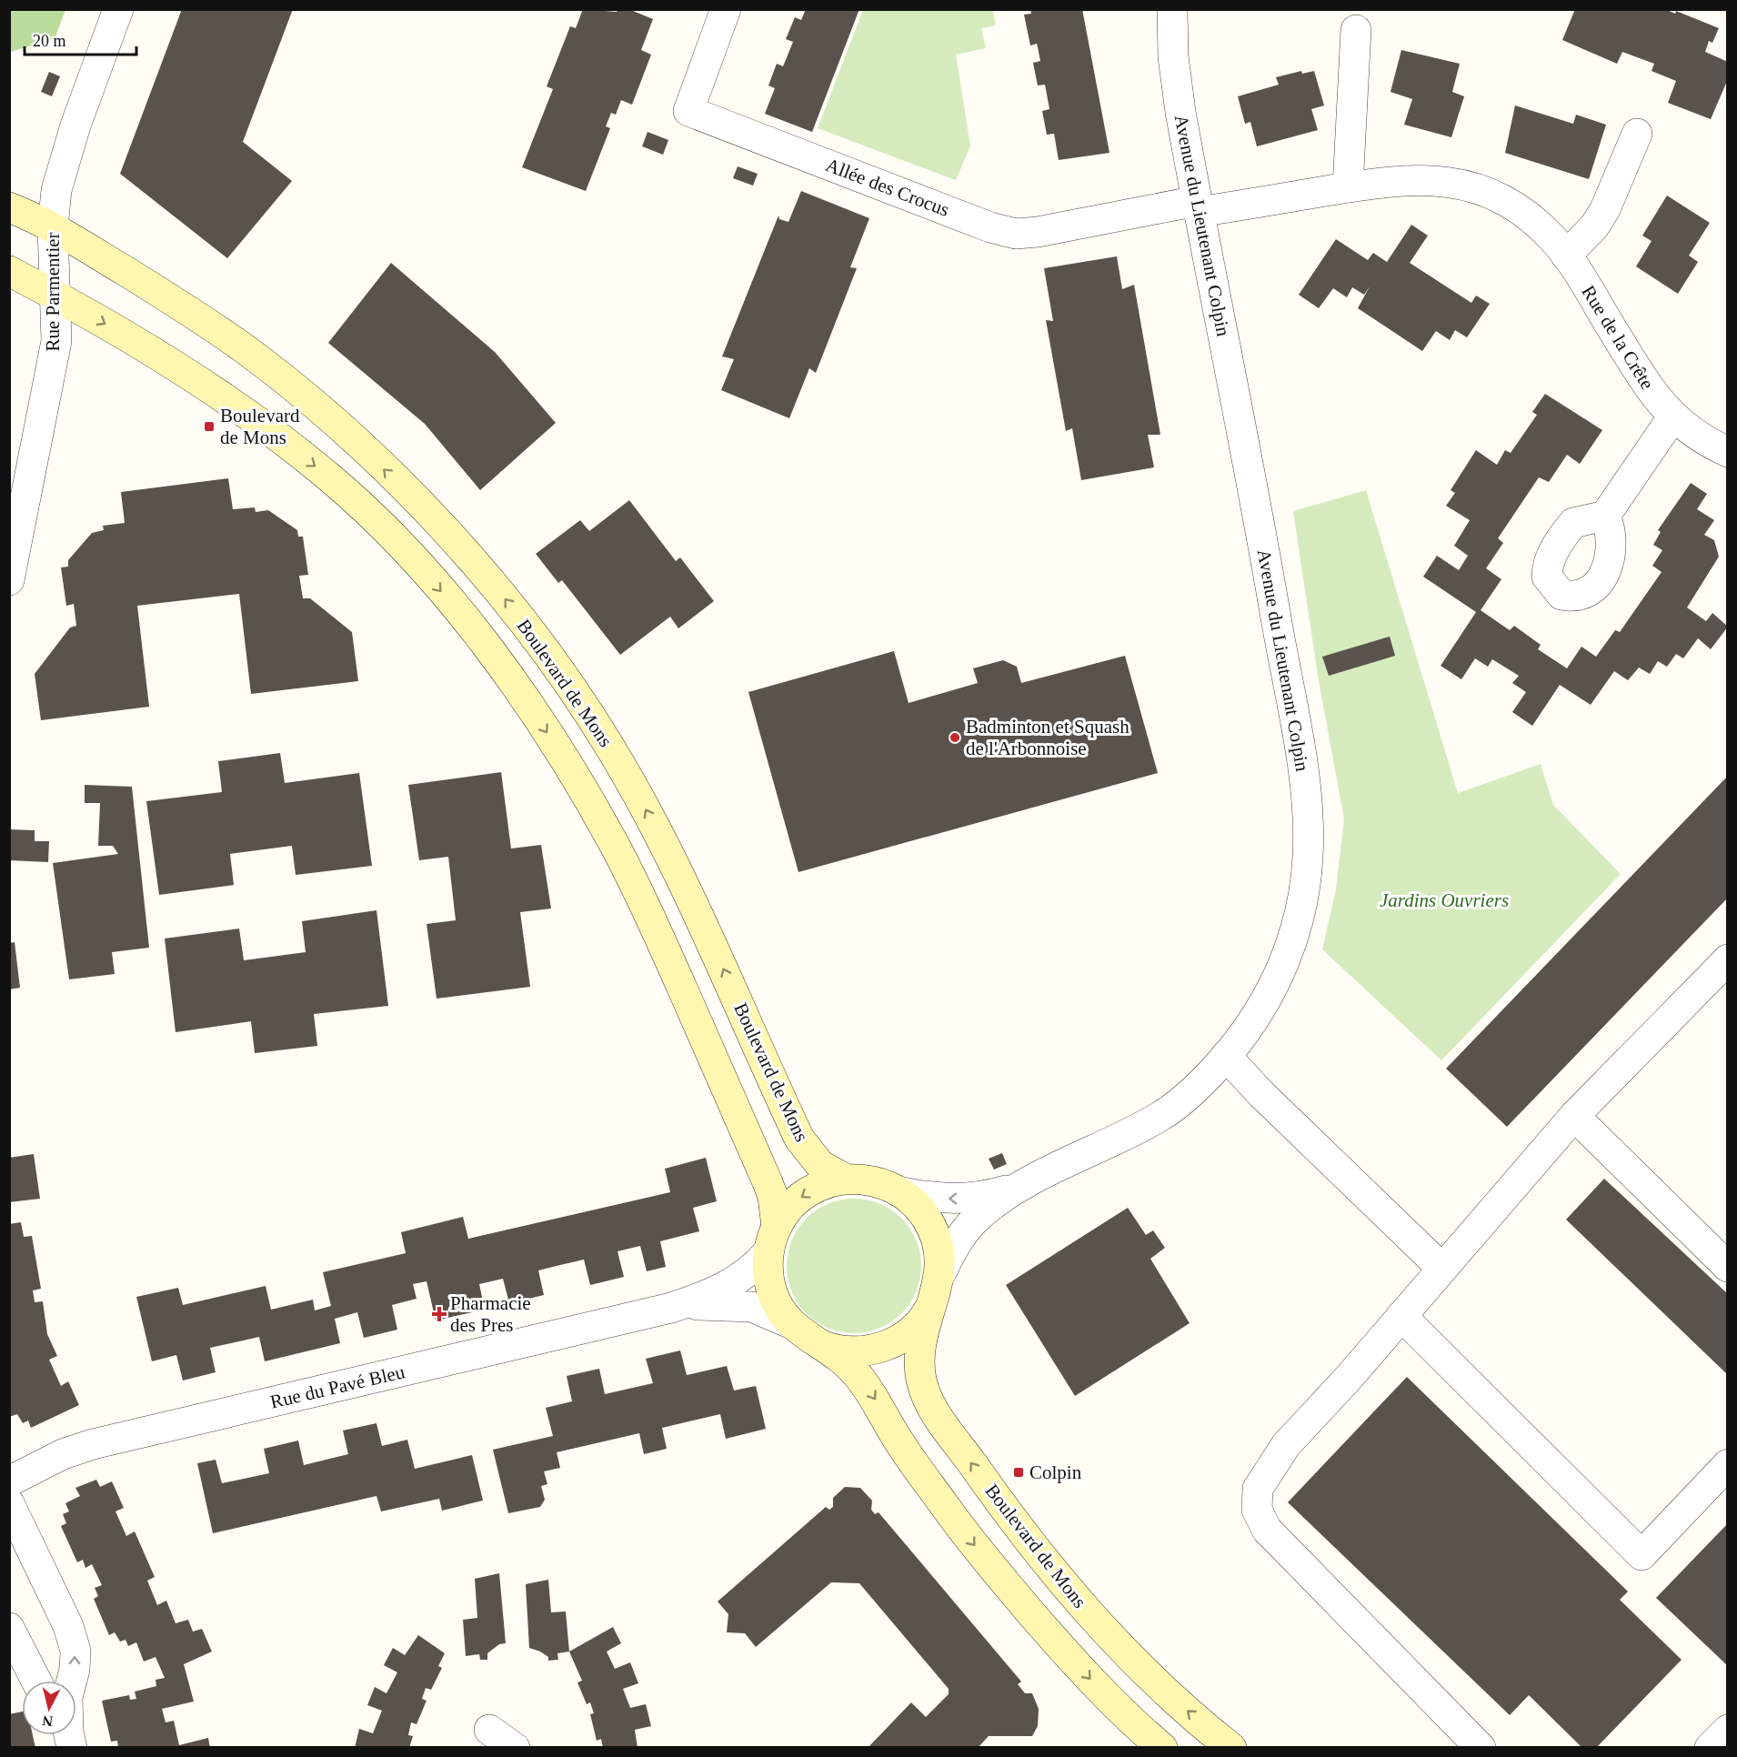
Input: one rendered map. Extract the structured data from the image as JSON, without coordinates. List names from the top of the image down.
{
  "streets": {
    "main road": ["Boulevard de Mons"],
    "street": [
      "Allée des Crocus",
      "Avenue du Lieutenant Colpin",
      "Rue Parmentier",
      "Rue de la Crête",
      "Rue du Pavé Bleu"
    ]
  },
  "crossings": [
    ["Allée des Crocus", "Avenue du Lieutenant Colpin"],
    ["Allée des Crocus", "Rue de la Crête"],
    ["Avenue du Lieutenant Colpin", "Rue de la Crête"],
    ["Avenue du Lieutenant Colpin", "Boulevard de Mons"],
    ["Avenue du Lieutenant Colpin", "Rue du Pavé Bleu"],
    ["Rue Parmentier", "Boulevard de Mons"],
    ["Boulevard de Mons", "Rue du Pavé Bleu"]
  ],
  "parks": ["Jardins Ouvriers"],
  "places": {
    "transit": ["Boulevard de Mons", "Colpin"],
    "other": ["Badminton et Squash de l'Arbonnoise"],
    "health": ["Pharmacie des Pres"]
  },
  "scale_bar": "20 m",
  "north": "bottom"
}
